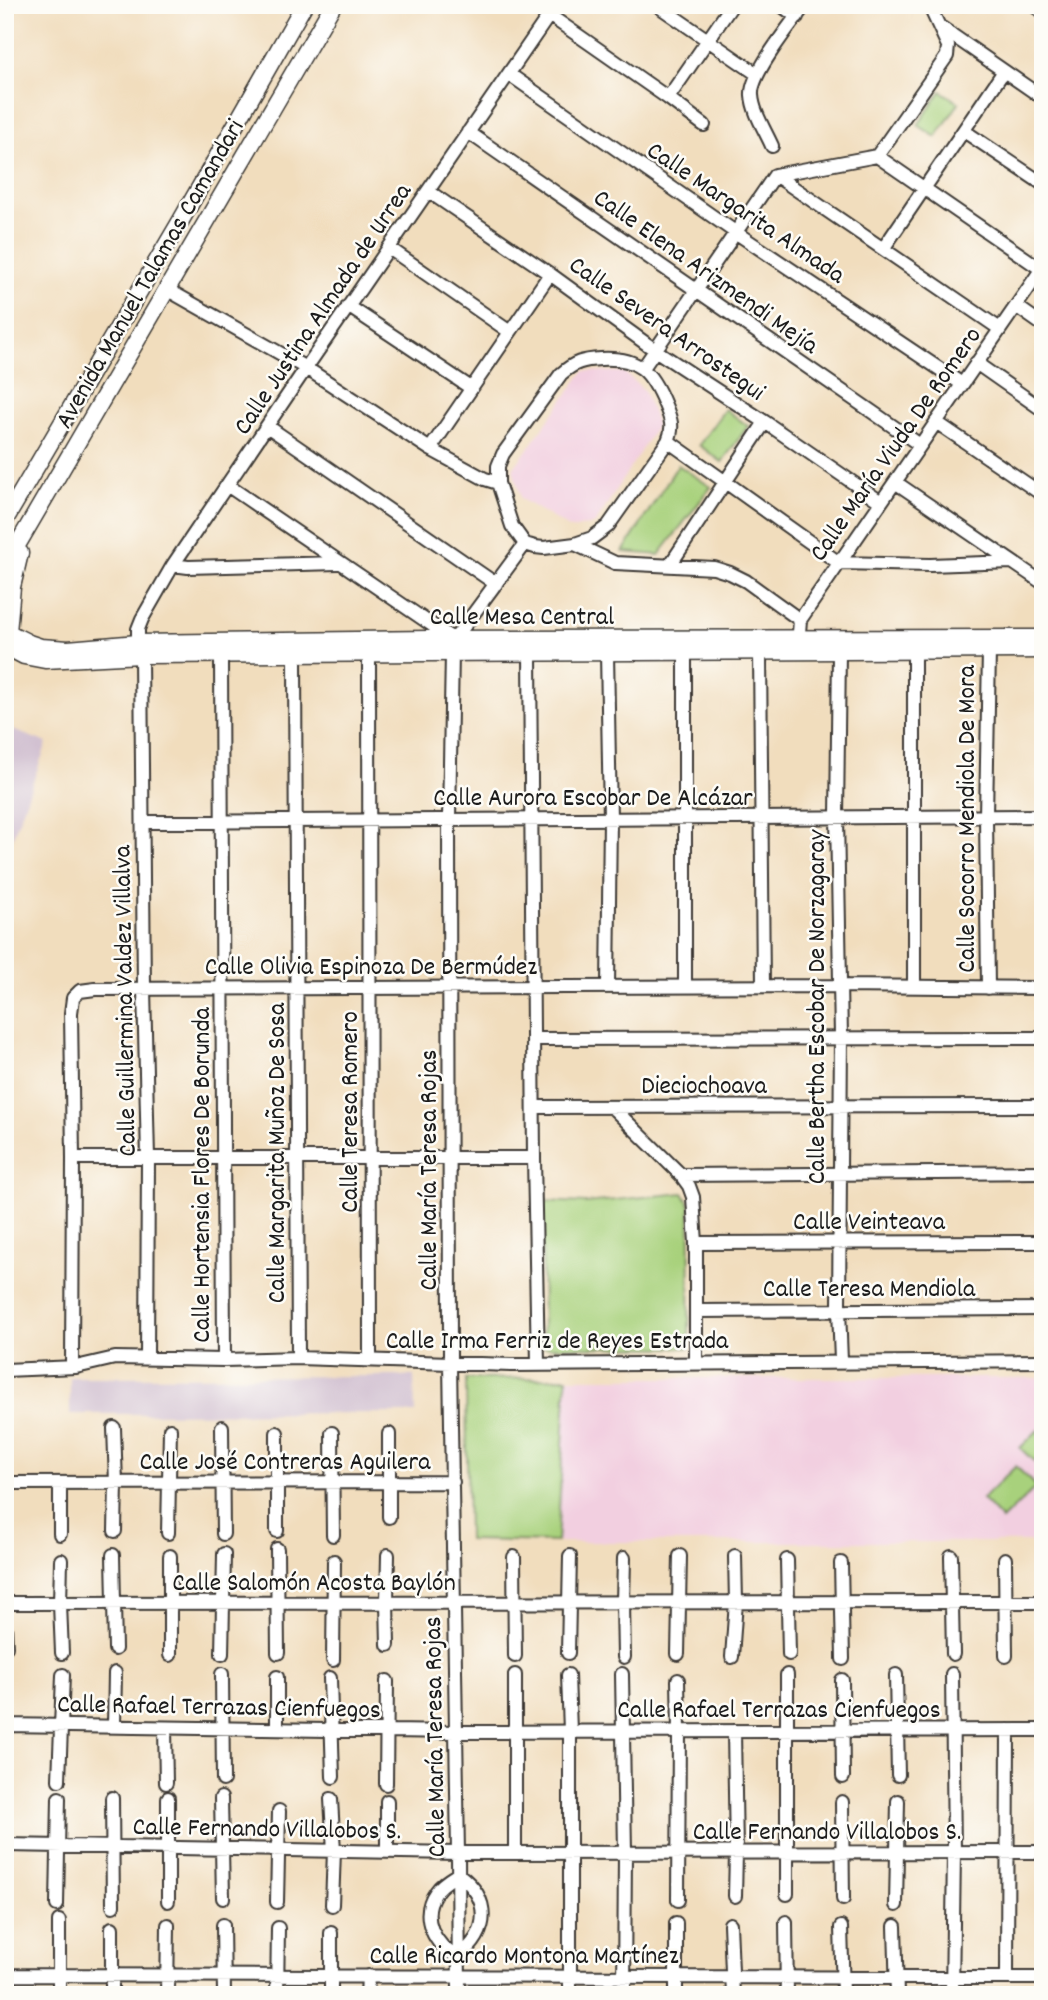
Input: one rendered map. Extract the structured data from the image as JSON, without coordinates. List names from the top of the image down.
{
  "streets": {
    "main road": ["Avenida Manuel Talamas Camandari", "Calle Mesa Central"],
    "street": [
      "Calle Margarita Almada",
      "Calle Elena Arizmendi Mejía",
      "Calle Justina Almada de Urrea",
      "Calle Severa Arrostegui",
      "Calle María Viuda De Romero",
      "Calle Aurora Escobar De Alcázar",
      "Calle Socorro Mendiola De Mora",
      "Calle Olivia Espinoza De Bermúdez",
      "Calle Guillermina Valdez Villalva",
      "Calle Bertha Escobar De Norzagaray",
      "Dieciochoava",
      "Calle Teresa Romero",
      "Calle Margarita Muñoz De Sosa",
      "Calle María Teresa Rojas",
      "Calle Hortensia Flores De Borunda",
      "Calle Veinteava",
      "Calle Teresa Mendiola",
      "Calle Irma Ferriz de Reyes Estrada",
      "Calle José Contreras Aguilera",
      "Calle Salomón Acosta Baylón",
      "Calle Rafael Terrazas Cienfuegos",
      "Calle Fernando Villalobos S.",
      "Calle Ricardo Montona Martínez"
    ]
  },
  "crossings": [
    ["Calle Margarita Almada", "Calle Justina Almada de Urrea"],
    ["Calle Margarita Almada", "Calle María Viuda De Romero"],
    ["Calle Elena Arizmendi Mejía", "Calle Justina Almada de Urrea"],
    ["Calle Elena Arizmendi Mejía", "Calle María Viuda De Romero"],
    ["Calle Justina Almada de Urrea", "Calle Severa Arrostegui"],
    ["Calle Justina Almada de Urrea", "Calle Mesa Central"],
    ["Calle Justina Almada de Urrea", "Calle Guillermina Valdez Villalva"],
    ["Calle Severa Arrostegui", "Calle María Viuda De Romero"],
    ["Calle María Viuda De Romero", "Calle Mesa Central"],
    ["Calle Mesa Central", "Calle Socorro Mendiola De Mora"],
    ["Calle Mesa Central", "Calle Guillermina Valdez Villalva"],
    ["Calle Mesa Central", "Calle Bertha Escobar De Norzagaray"],
    ["Calle Mesa Central", "Calle Teresa Romero"],
    ["Calle Mesa Central", "Calle Margarita Muñoz De Sosa"],
    ["Calle Mesa Central", "Calle María Teresa Rojas"],
    ["Calle Mesa Central", "Calle Hortensia Flores De Borunda"],
    ["Calle Aurora Escobar De Alcázar", "Calle Socorro Mendiola De Mora"],
    ["Calle Aurora Escobar De Alcázar", "Calle Guillermina Valdez Villalva"],
    ["Calle Aurora Escobar De Alcázar", "Calle Bertha Escobar De Norzagaray"],
    ["Calle Aurora Escobar De Alcázar", "Calle Teresa Romero"],
    ["Calle Aurora Escobar De Alcázar", "Calle Margarita Muñoz De Sosa"],
    ["Calle Aurora Escobar De Alcázar", "Calle María Teresa Rojas"],
    ["Calle Aurora Escobar De Alcázar", "Calle Hortensia Flores De Borunda"],
    ["Calle Socorro Mendiola De Mora", "Calle Olivia Espinoza De Bermúdez"],
    ["Calle Olivia Espinoza De Bermúdez", "Calle Guillermina Valdez Villalva"],
    ["Calle Olivia Espinoza De Bermúdez", "Calle Bertha Escobar De Norzagaray"],
    ["Calle Olivia Espinoza De Bermúdez", "Calle Teresa Romero"],
    ["Calle Olivia Espinoza De Bermúdez", "Calle Margarita Muñoz De Sosa"],
    ["Calle Olivia Espinoza De Bermúdez", "Calle María Teresa Rojas"],
    ["Calle Olivia Espinoza De Bermúdez", "Calle Hortensia Flores De Borunda"],
    ["Calle Olivia Espinoza De Bermúdez", "Calle Irma Ferriz de Reyes Estrada"],
    ["Calle Guillermina Valdez Villalva", "Calle Irma Ferriz de Reyes Estrada"],
    ["Calle Bertha Escobar De Norzagaray", "Dieciochoava"],
    ["Calle Bertha Escobar De Norzagaray", "Calle Veinteava"],
    ["Calle Bertha Escobar De Norzagaray", "Calle Teresa Mendiola"],
    ["Calle Bertha Escobar De Norzagaray", "Calle Irma Ferriz de Reyes Estrada"],
    ["Dieciochoava", "Calle Irma Ferriz de Reyes Estrada"],
    ["Calle Teresa Romero", "Calle Irma Ferriz de Reyes Estrada"],
    ["Calle Margarita Muñoz De Sosa", "Calle Irma Ferriz de Reyes Estrada"],
    ["Calle María Teresa Rojas", "Calle Irma Ferriz de Reyes Estrada"],
    ["Calle María Teresa Rojas", "Calle José Contreras Aguilera"],
    ["Calle María Teresa Rojas", "Calle Salomón Acosta Baylón"],
    ["Calle María Teresa Rojas", "Calle Rafael Terrazas Cienfuegos"],
    ["Calle María Teresa Rojas", "Calle Fernando Villalobos S."],
    ["Calle María Teresa Rojas", "Calle Ricardo Montona Martínez"],
    ["Calle Hortensia Flores De Borunda", "Calle Irma Ferriz de Reyes Estrada"],
    ["Calle Veinteava", "Calle Irma Ferriz de Reyes Estrada"],
    ["Calle Teresa Mendiola", "Calle Irma Ferriz de Reyes Estrada"]
  ]
}
